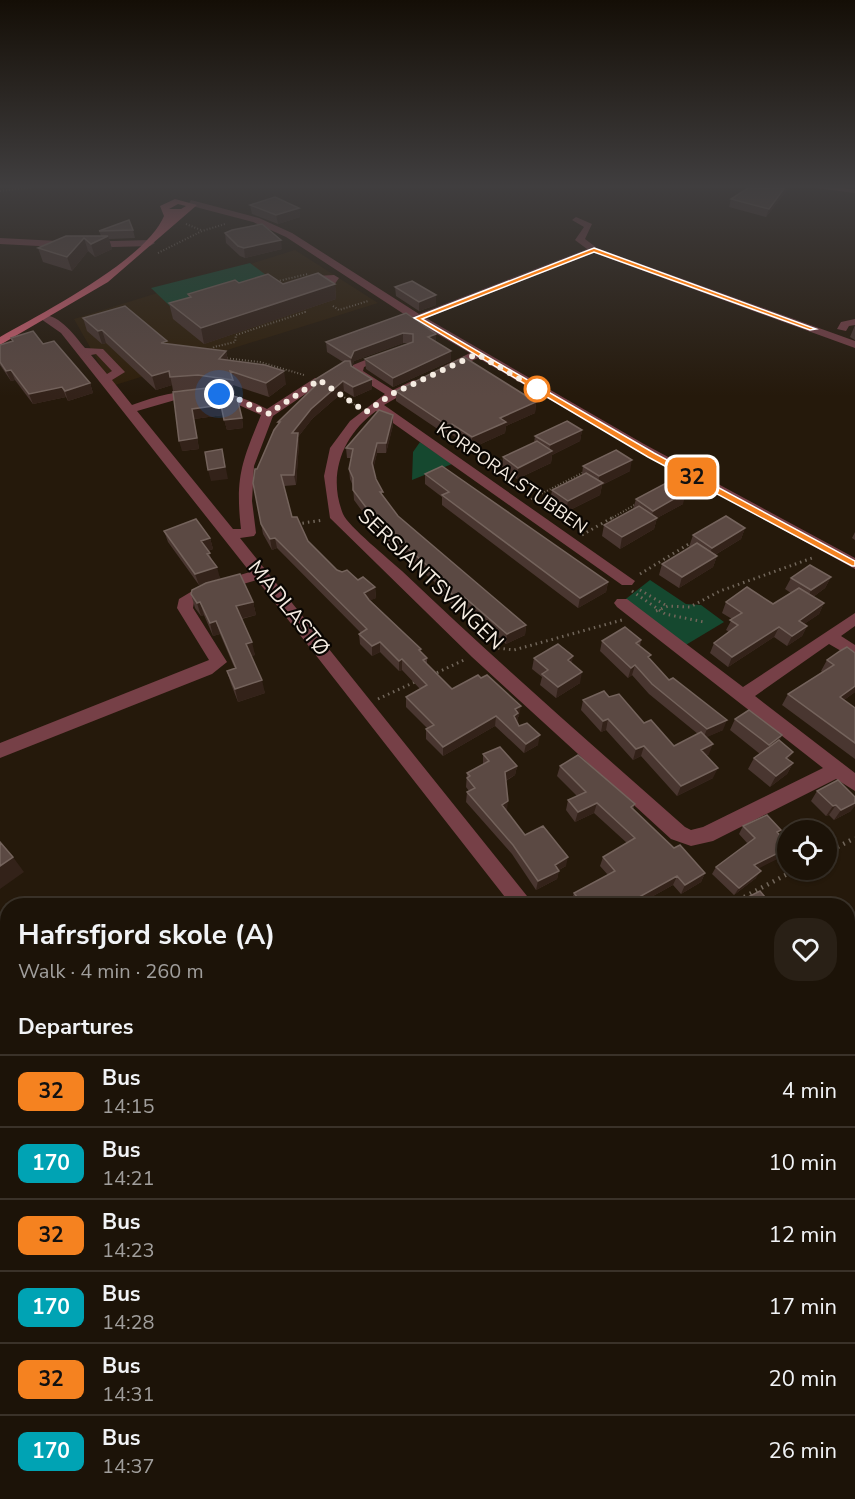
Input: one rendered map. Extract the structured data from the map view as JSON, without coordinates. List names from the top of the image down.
{
  "streets": {
    "street": ["KORPORALSTUBBEN", "SERSJANTSVINGEN", "MADLASTØ"]
  },
  "crossings": [
    ["KORPORALSTUBBEN", "SERSJANTSVINGEN"]
  ],
  "lines": ["bus line 32"],
  "page": {
    "on_map": "32",
    "heading": [
      ["Hafrsfjord skole (A)", "Walk · 4 min · 260 m"],
      "Departures"
    ],
    "list": [
      {
        "mark": "32",
        "name": "Bus",
        "note": "14:15",
        "value": "4 min"
      },
      {
        "mark": "170",
        "name": "Bus",
        "note": "14:21",
        "value": "10 min"
      },
      {
        "mark": "32",
        "name": "Bus",
        "note": "14:23",
        "value": "12 min"
      },
      {
        "mark": "170",
        "name": "Bus",
        "note": "14:28",
        "value": "17 min"
      },
      {
        "mark": "32",
        "name": "Bus",
        "note": "14:31",
        "value": "20 min"
      },
      {
        "mark": "170",
        "name": "Bus",
        "note": "14:37",
        "value": "26 min"
      }
    ]
  }
}
